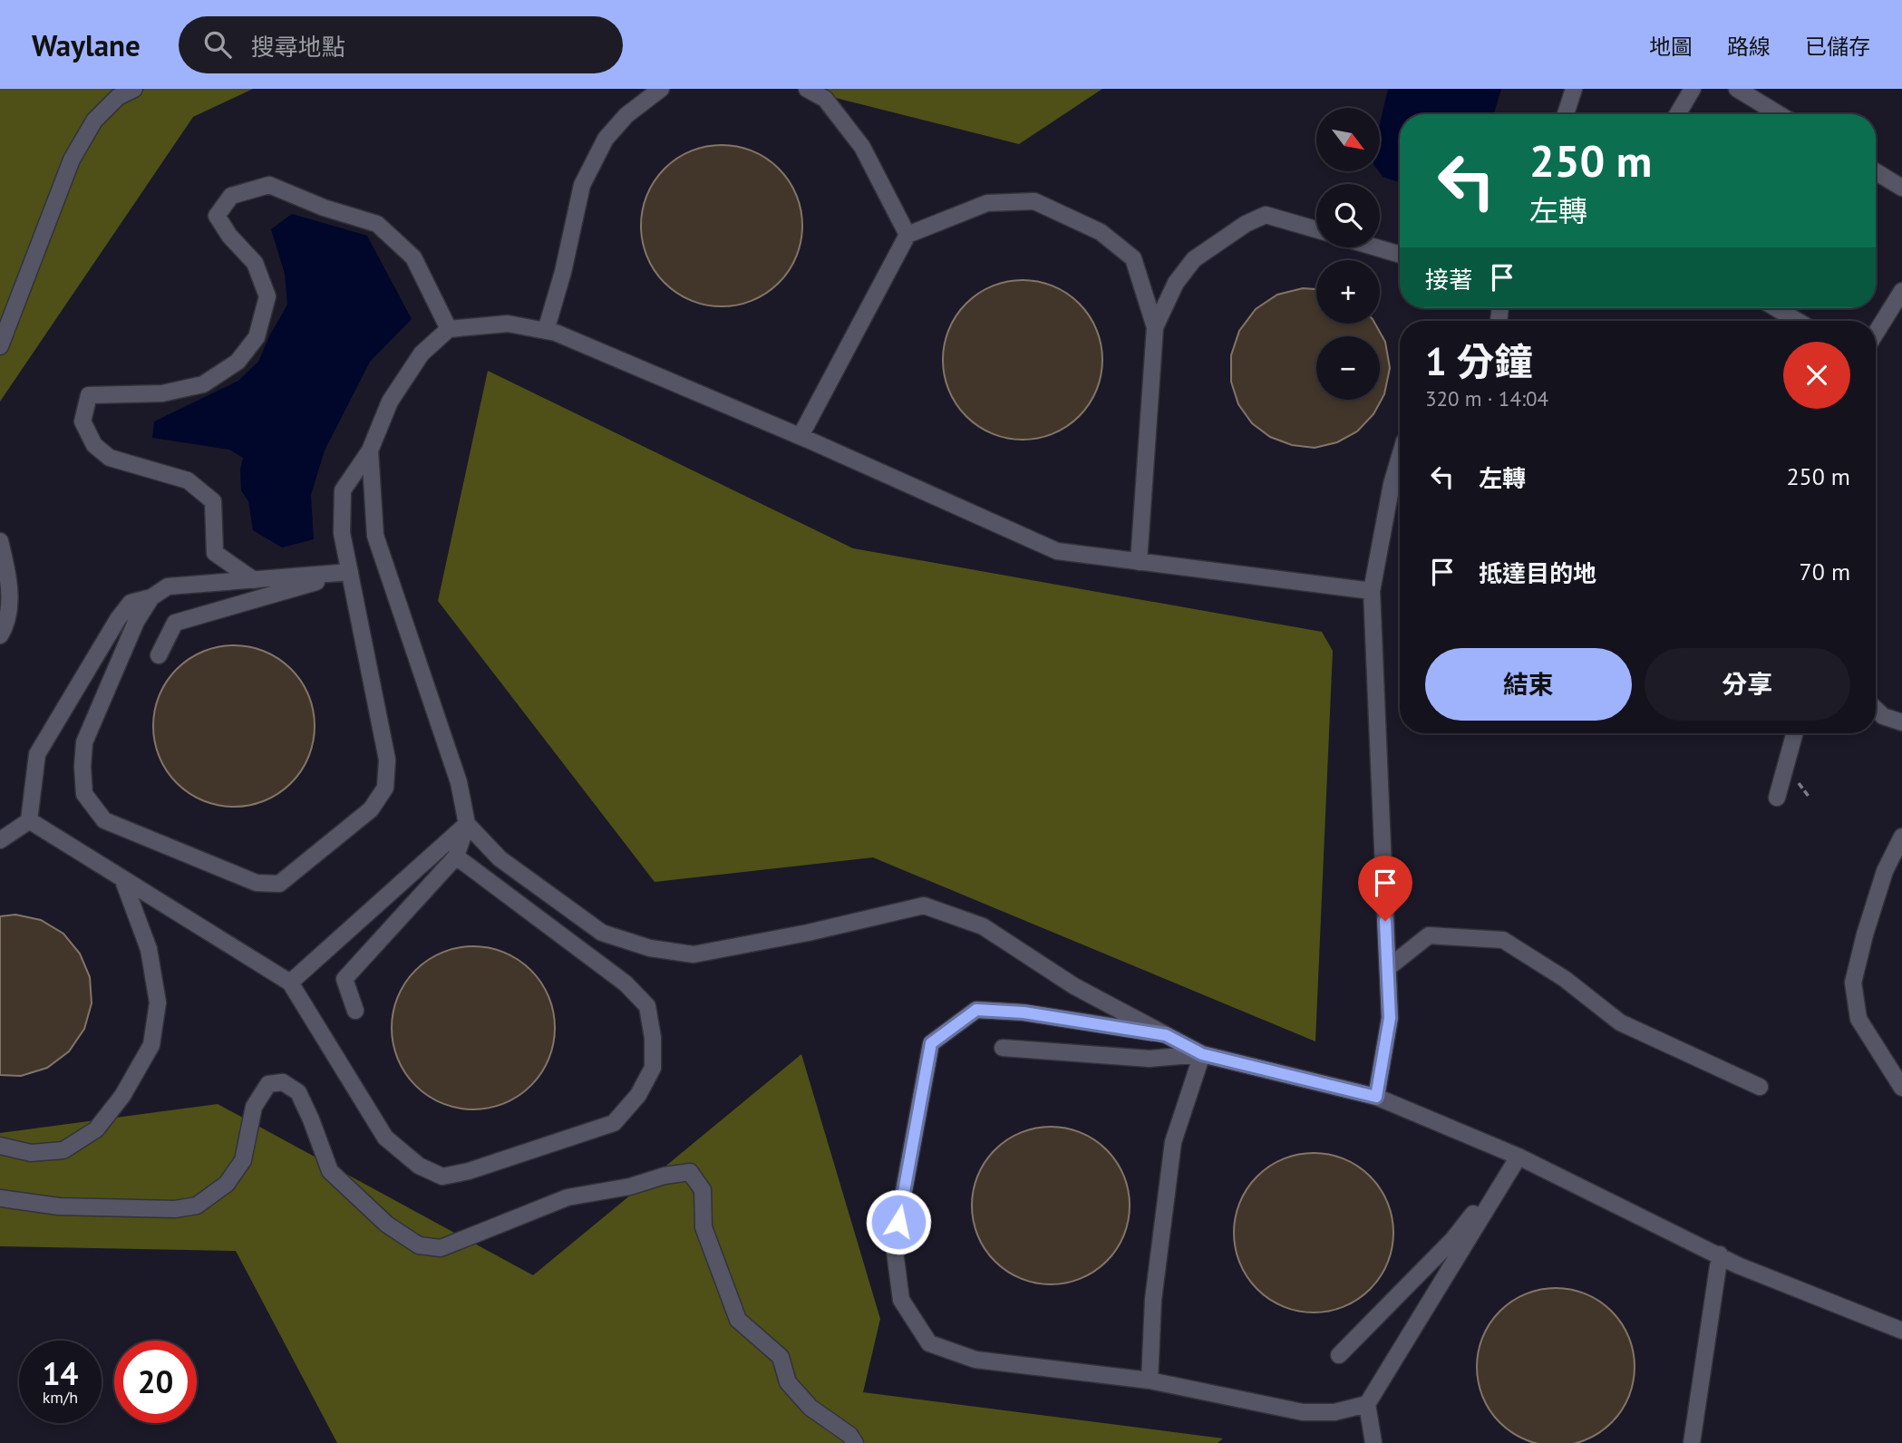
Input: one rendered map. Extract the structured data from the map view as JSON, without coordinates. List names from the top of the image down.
{
  "north": "bottom right",
  "page": {
    "header": "Waylane",
    "search": "搜尋地點",
    "nav": ["地圖", "路線", "已儲存"],
    "map_buttons": ["+", "−"],
    "turn": ["250 m", "左轉"],
    "then": "接著",
    "heading": ["1 分鐘", "320 m · 14:04"],
    "list": [
      {
        "name": "左轉",
        "value": "250 m"
      },
      {
        "name": "抵達目的地",
        "value": "70 m"
      }
    ],
    "buttons": ["結束", "分享"],
    "speed": "14 km/h",
    "limit": "20"
  }
}
